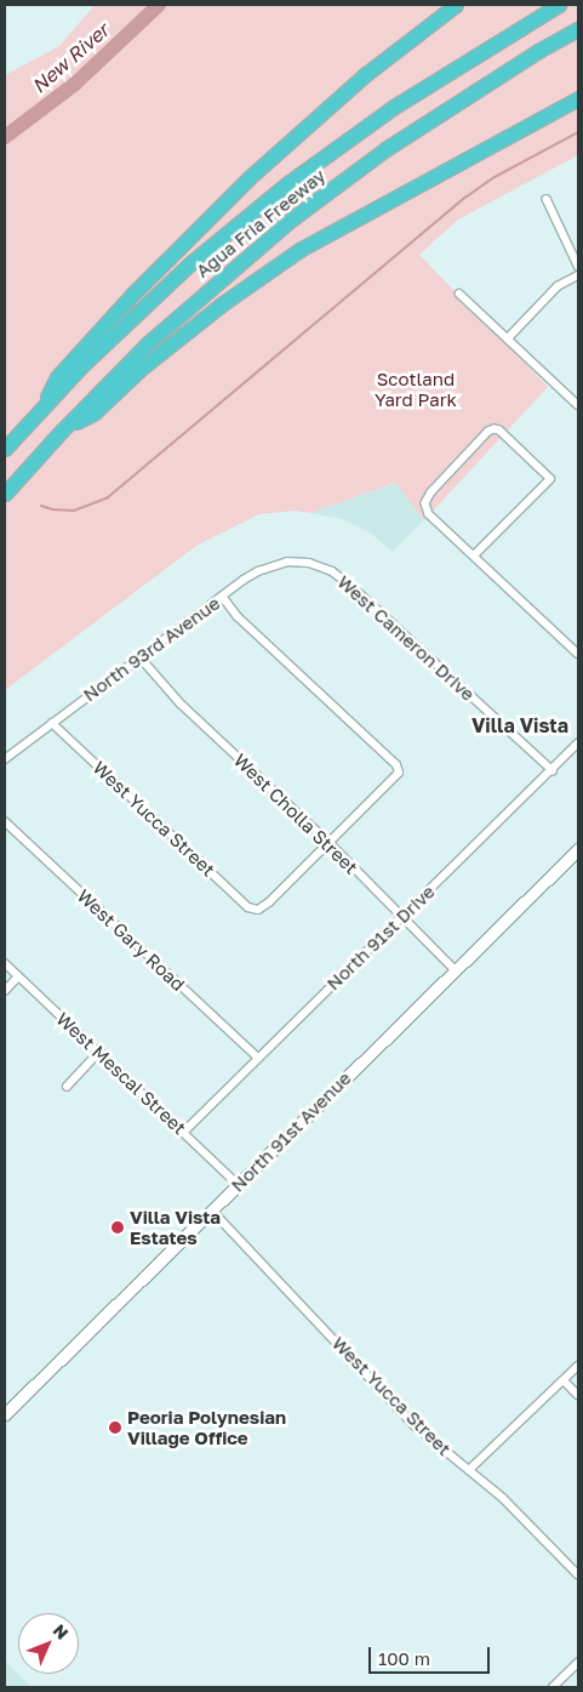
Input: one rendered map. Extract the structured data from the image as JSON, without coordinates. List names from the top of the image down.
{
  "streets": {
    "highway": ["Agua Fria Freeway"],
    "main road": ["North 91st Avenue"],
    "street": [
      "West Cameron Drive",
      "North 93rd Avenue",
      "West Cholla Street",
      "West Yucca Street",
      "North 91st Drive",
      "West Gary Road",
      "West Mescal Street"
    ]
  },
  "crossings": [
    ["West Cameron Drive", "North 93rd Avenue"],
    ["West Cameron Drive", "North 91st Drive"],
    ["North 93rd Avenue", "West Cholla Street"],
    ["North 93rd Avenue", "West Yucca Street"],
    ["West Cholla Street", "West Yucca Street"],
    ["West Cholla Street", "North 91st Drive"],
    ["West Cholla Street", "North 91st Avenue"],
    ["West Yucca Street", "North 91st Avenue"],
    ["North 91st Drive", "West Gary Road"],
    ["North 91st Drive", "West Mescal Street"],
    ["West Mescal Street", "North 91st Avenue"]
  ],
  "districts": ["Villa Vista"],
  "water": ["New River"],
  "parks": ["Scotland Yard Park"],
  "places": ["Villa Vista Estates", "Peoria Polynesian Village Office"],
  "scale_bar": "100 m",
  "north": "top right"
}
